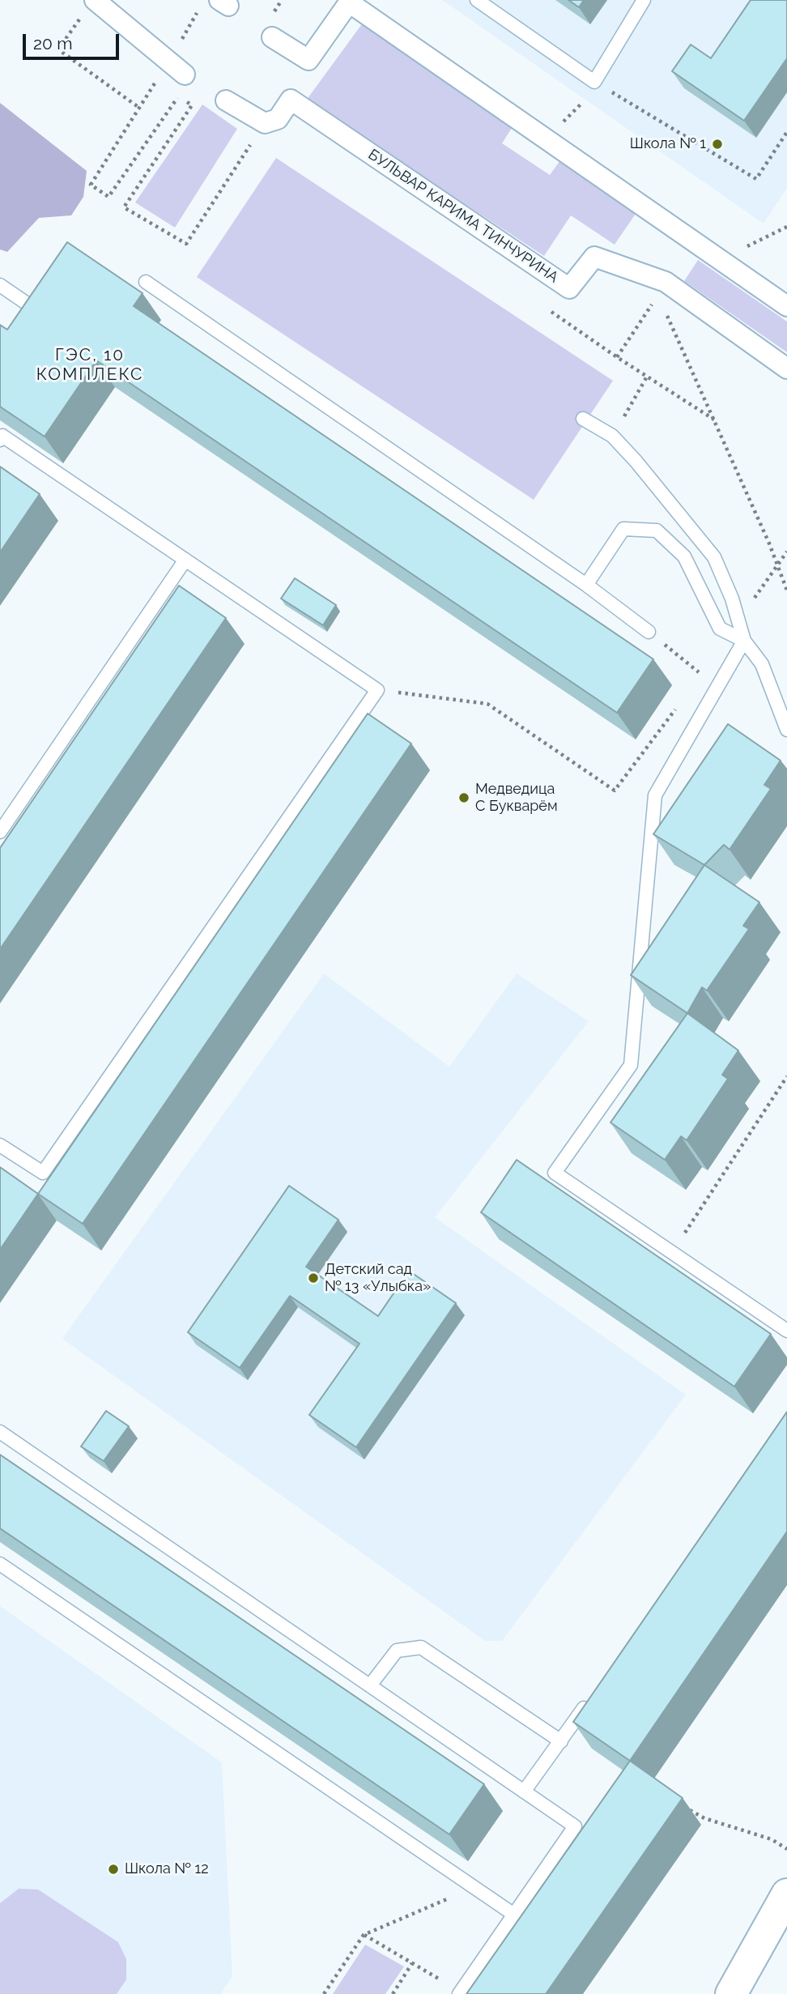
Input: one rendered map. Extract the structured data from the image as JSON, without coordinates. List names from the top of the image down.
{
  "streets": {
    "street": ["БУЛЬВАР КАРИМА ТИНЧУРИНА"]
  },
  "districts": ["ГЭС, 10 КОМПЛЕКС"],
  "places": [
    "Школа № 1",
    "Медведица С Букварём",
    "Детский сад № 13 «Улыбка»",
    "Школа № 12"
  ],
  "scale_bar": "20 m"
}
